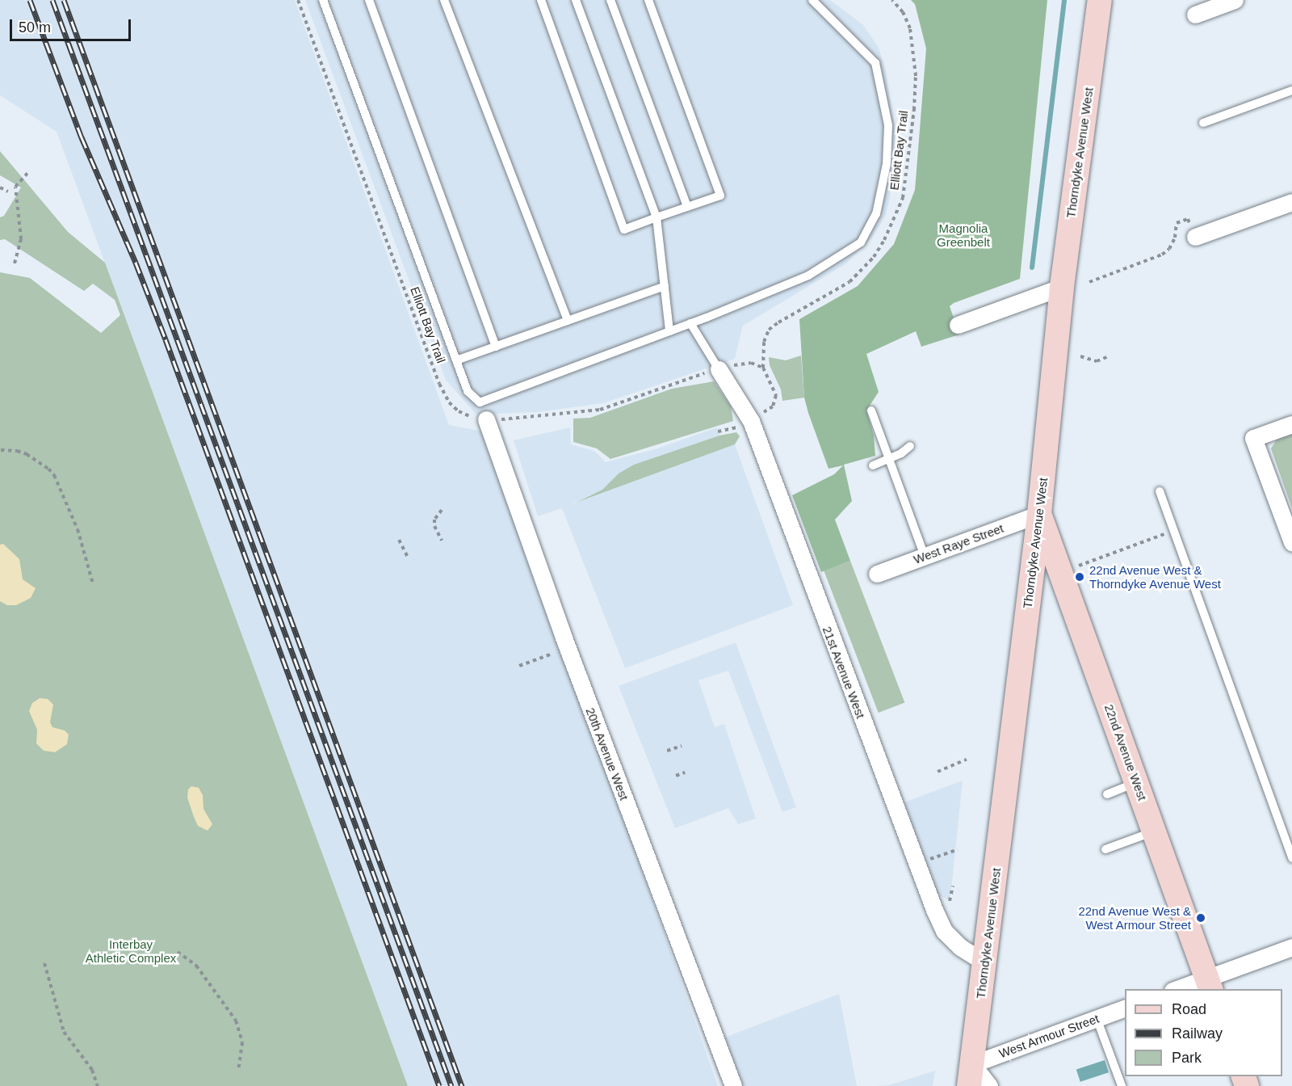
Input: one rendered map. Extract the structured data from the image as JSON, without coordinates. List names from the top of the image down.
{
  "streets": {
    "main road": ["Thorndyke Avenue West", "22nd Avenue West"],
    "street": [
      "West Raye Street",
      "21st Avenue West",
      "20th Avenue West",
      "West Armour Street"
    ],
    "path": ["Elliott Bay Trail"]
  },
  "crossings": [
    ["Elliott Bay Trail", "21st Avenue West"],
    ["Elliott Bay Trail", "20th Avenue West"],
    ["Thorndyke Avenue West", "West Raye Street"],
    ["Thorndyke Avenue West", "21st Avenue West"],
    ["Thorndyke Avenue West", "22nd Avenue West"],
    ["Thorndyke Avenue West", "West Armour Street"],
    ["West Raye Street", "22nd Avenue West"]
  ],
  "parks": ["Magnolia Greenbelt", "Interbay Athletic Complex"],
  "places": ["22nd Avenue West & Thorndyke Avenue West", "22nd Avenue West & West Armour Street"],
  "legend": ["Road", "Railway", "Park"],
  "scale_bar": "50 m"
}
